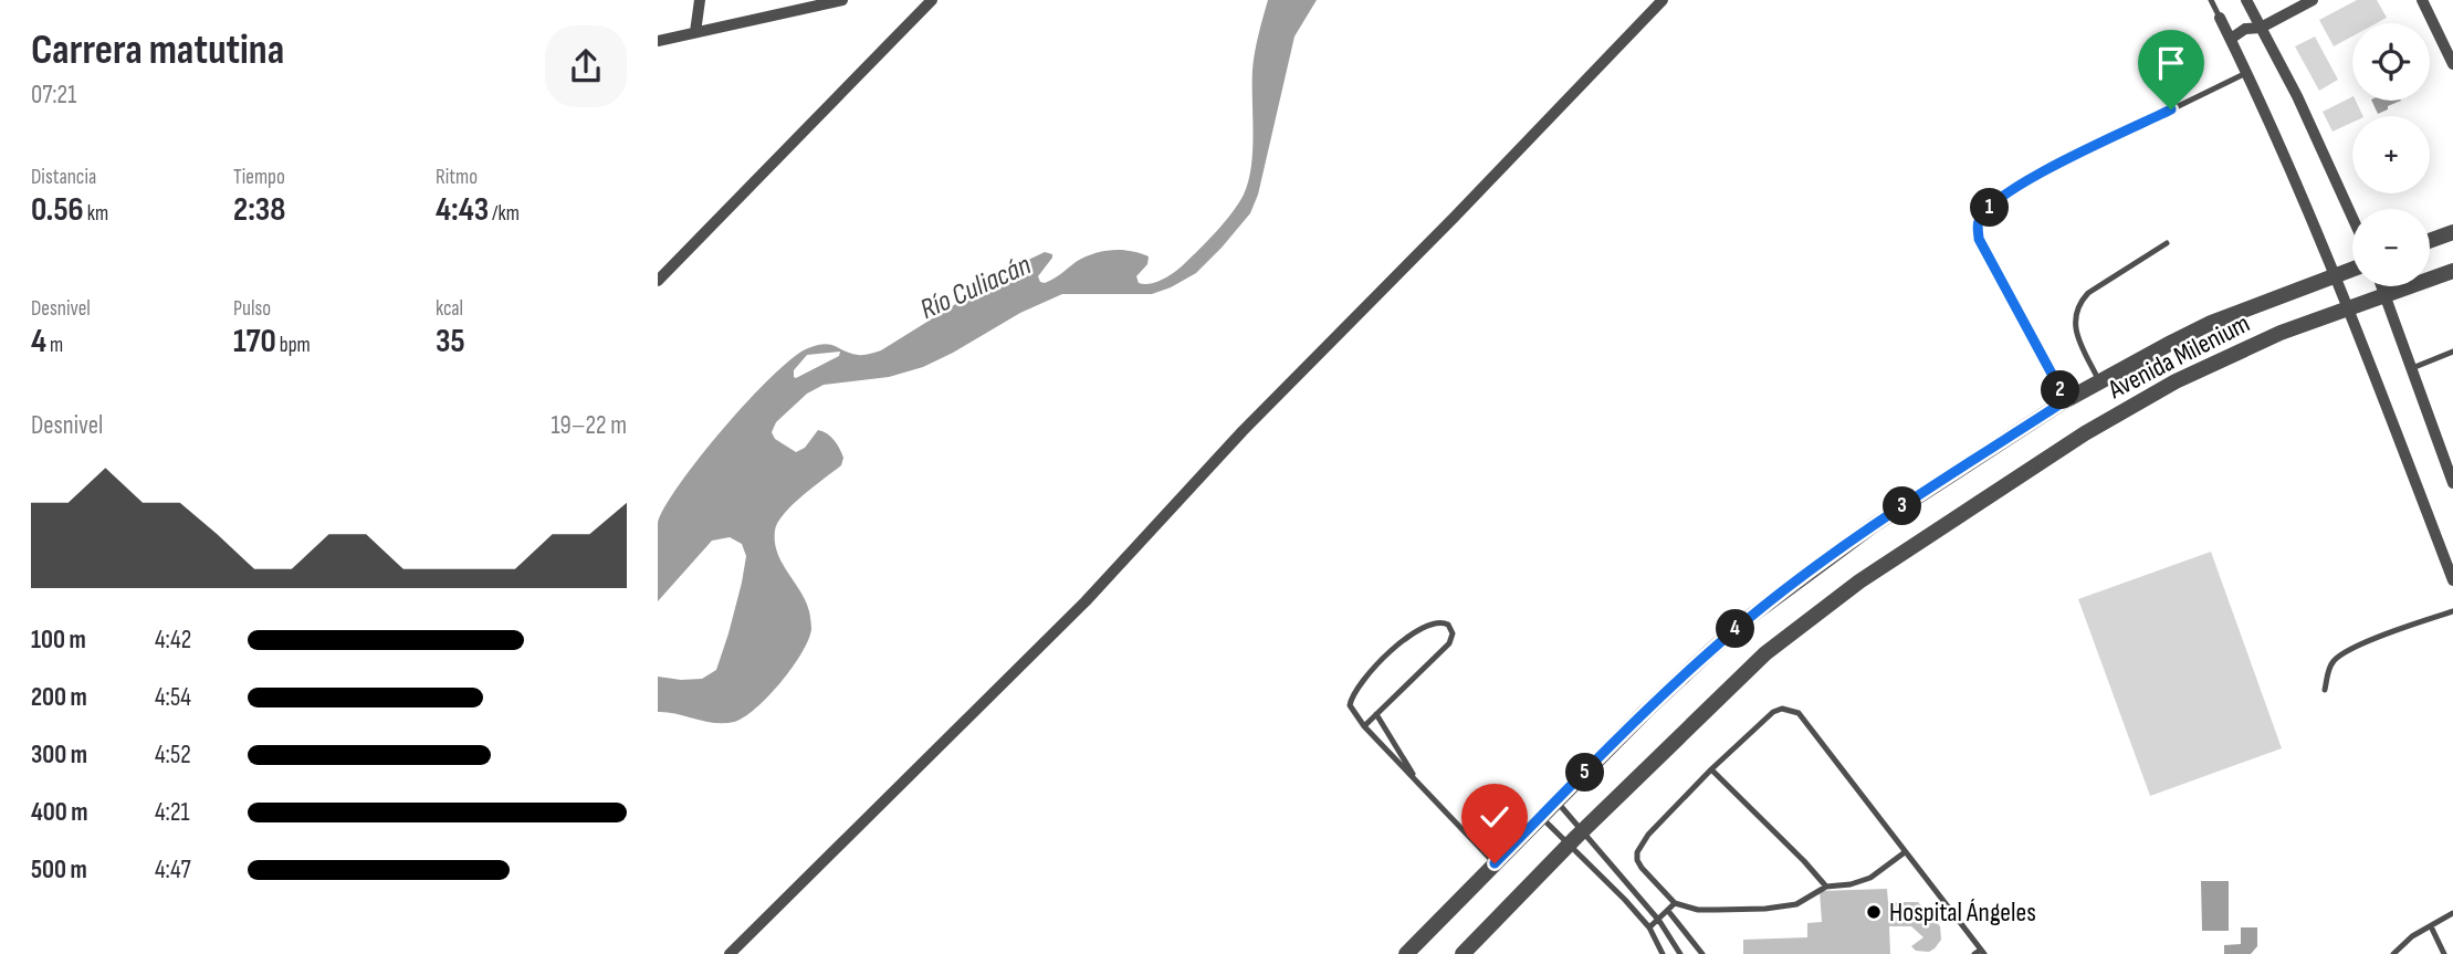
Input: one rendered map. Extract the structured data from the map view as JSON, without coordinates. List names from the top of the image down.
{
  "streets": {
    "street": ["Avenida Milenium"]
  },
  "water": ["Río Culiacán"],
  "places": ["Hospital Ángeles"],
  "page": {
    "heading": ["Carrera matutina", "07:21"],
    "map_buttons": ["+", "−"],
    "stats": [
      ["Distancia", "0.56 km"],
      ["Tiempo", "2:38"],
      ["Ritmo", "4:43 /km"],
      ["Desnivel", "4 m"],
      ["Pulso", "170 bpm"],
      ["kcal", "35"]
    ],
    "pins": [
      "1",
      "2",
      "3",
      "4",
      "5"
    ],
    "chart": ["Desnivel", "19–22 m"],
    "list": [
      {
        "name": "100 m",
        "note": "4:42"
      },
      {
        "name": "200 m",
        "note": "4:54"
      },
      {
        "name": "300 m",
        "note": "4:52"
      },
      {
        "name": "400 m",
        "note": "4:21"
      },
      {
        "name": "500 m",
        "note": "4:47"
      }
    ]
  }
}
